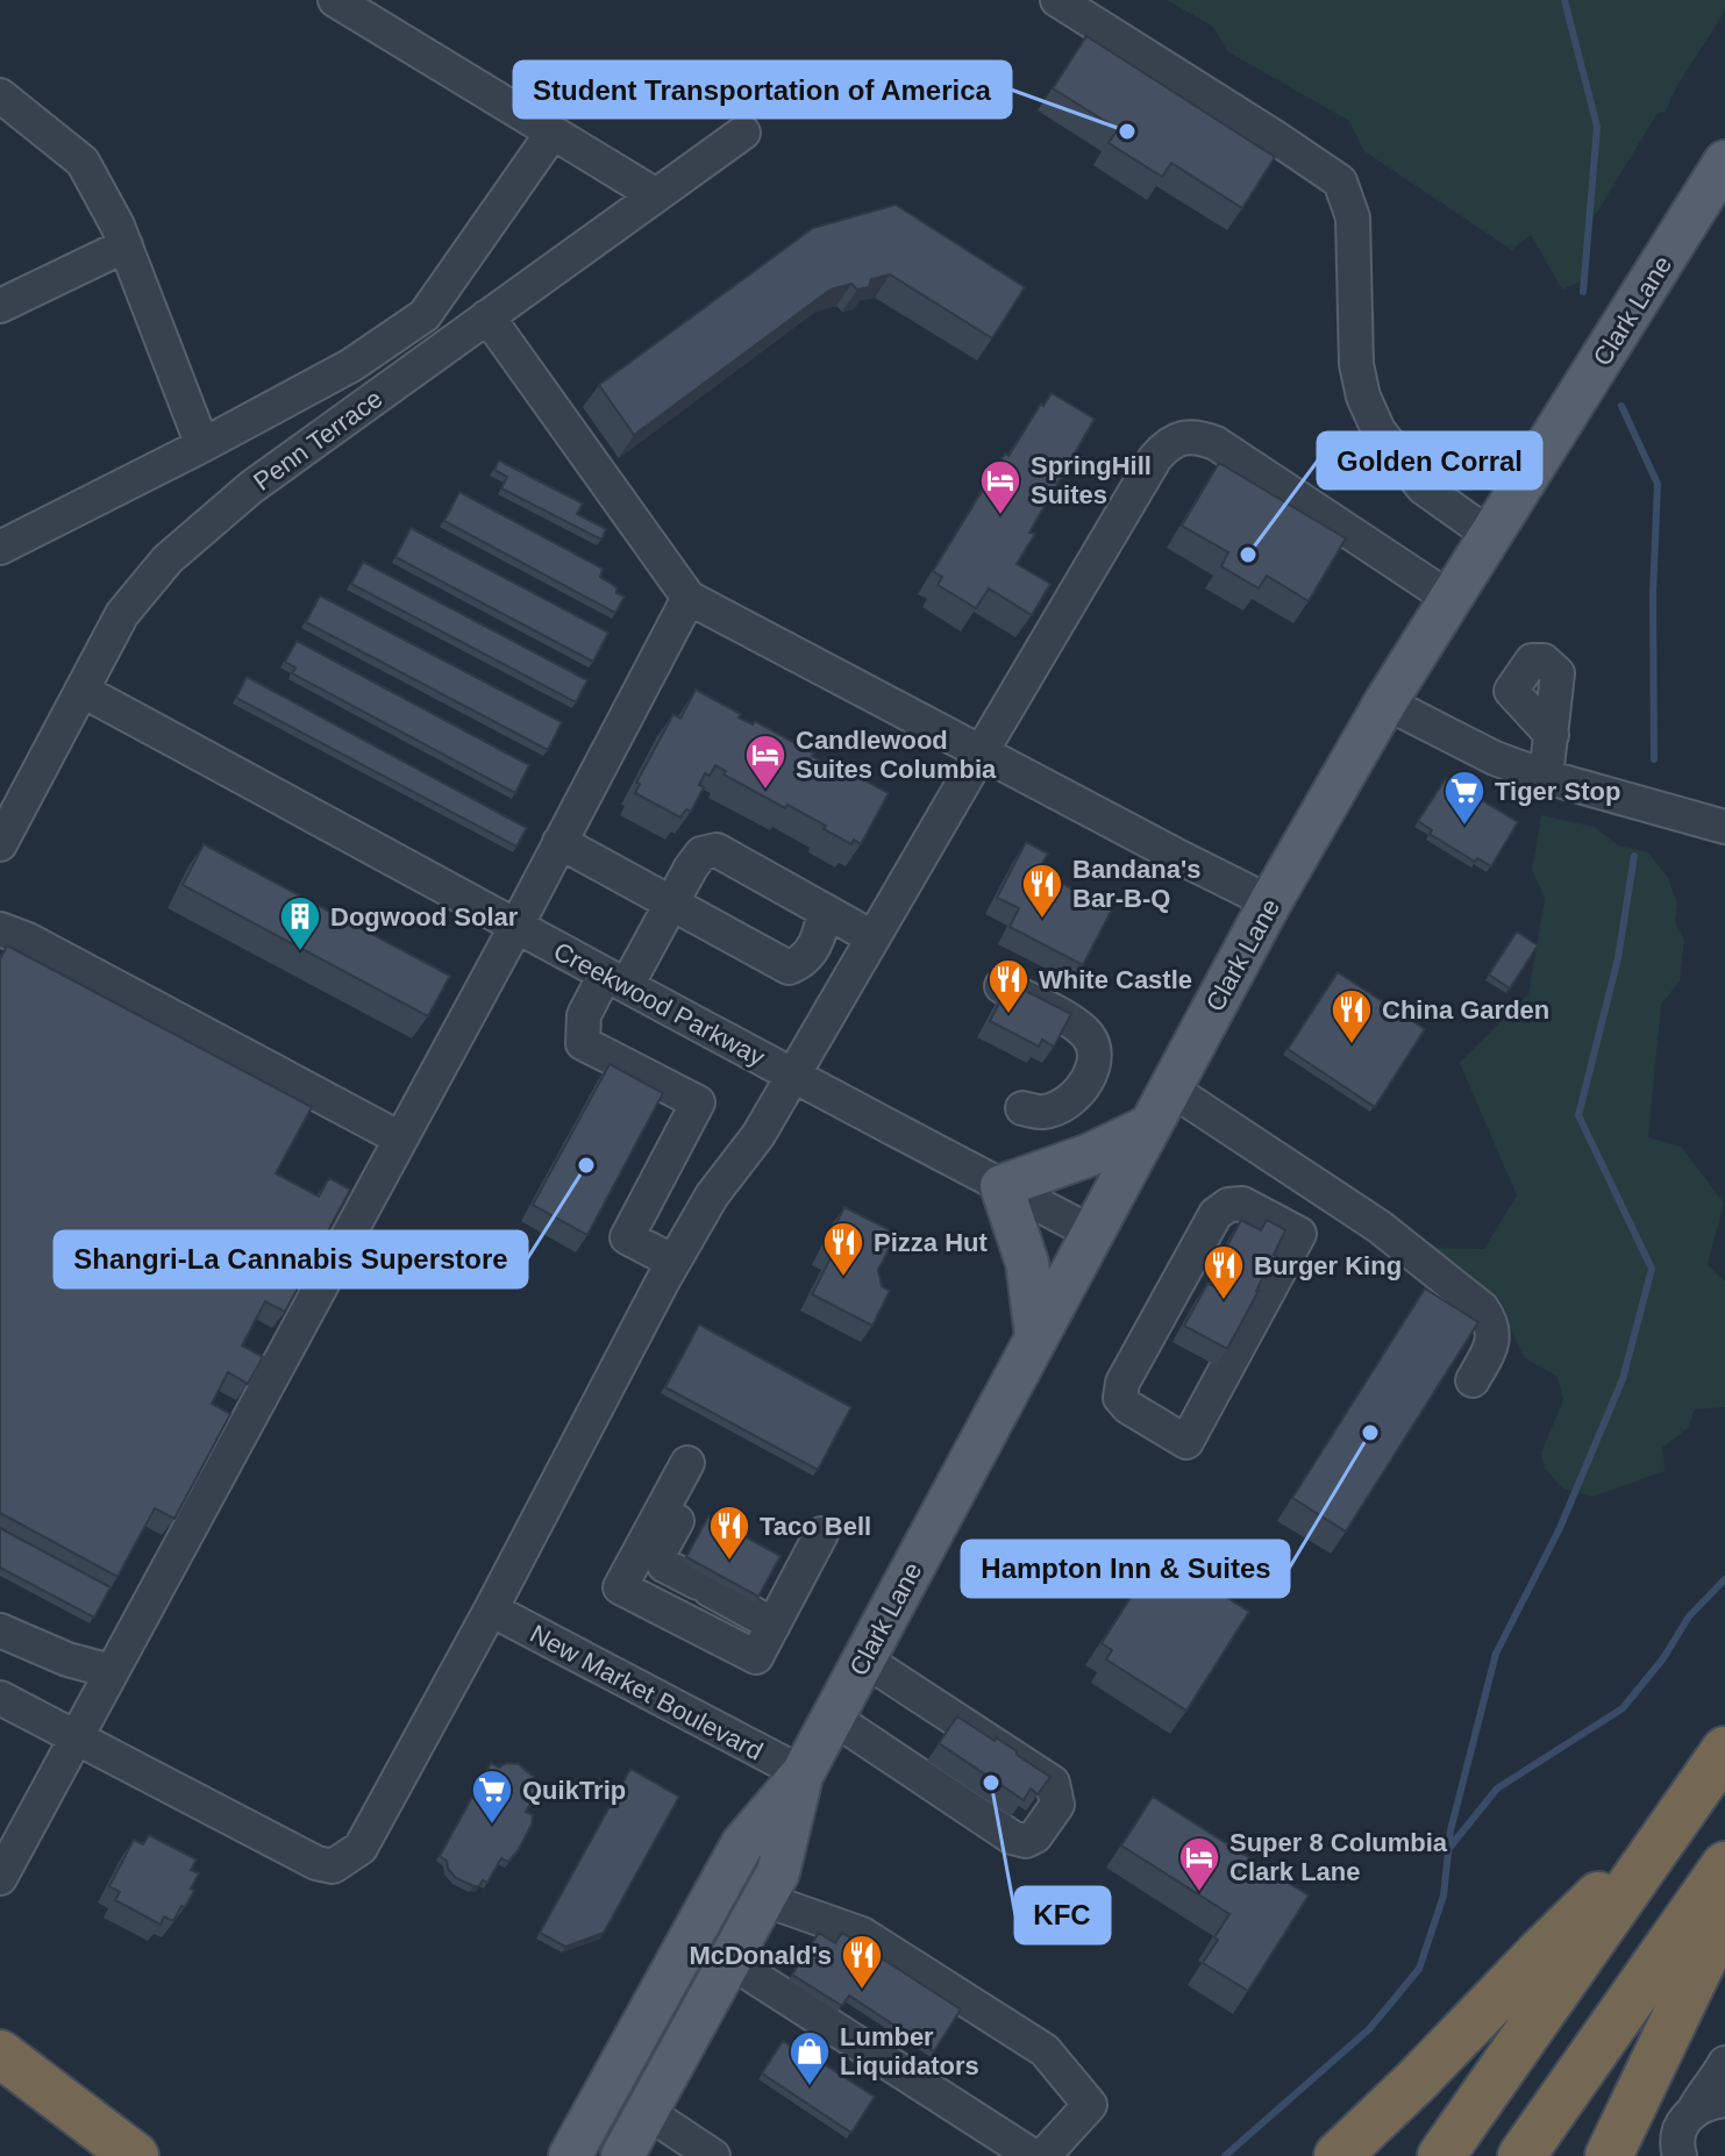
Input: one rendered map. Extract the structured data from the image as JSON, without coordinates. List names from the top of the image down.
{
  "streets": {
    "main road": ["Clark Lane"],
    "street": ["Penn Terrace", "Creekwood Parkway", "New Market Boulevard"]
  },
  "crossings": [
    ["Clark Lane", "Creekwood Parkway"],
    ["Clark Lane", "New Market Boulevard"],
    ["Penn Terrace", "Creekwood Parkway"]
  ],
  "places": {
    "other": [
      "Student Transportation of America",
      "Golden Corral",
      "Shangri-La Cannabis Superstore",
      "Hampton Inn & Suites",
      "KFC"
    ],
    "hotel": ["SpringHill Suites", "Candlewood Suites Columbia", "Super 8 Columbia Clark Lane"],
    "supermarket": ["Tiger Stop", "QuikTrip"],
    "restaurant": [
      "Bandana's Bar-B-Q",
      "White Castle",
      "China Garden",
      "Pizza Hut",
      "Burger King",
      "Taco Bell",
      "McDonald's"
    ],
    "building": ["Dogwood Solar"],
    "shop": ["Lumber Liquidators"]
  }
}
